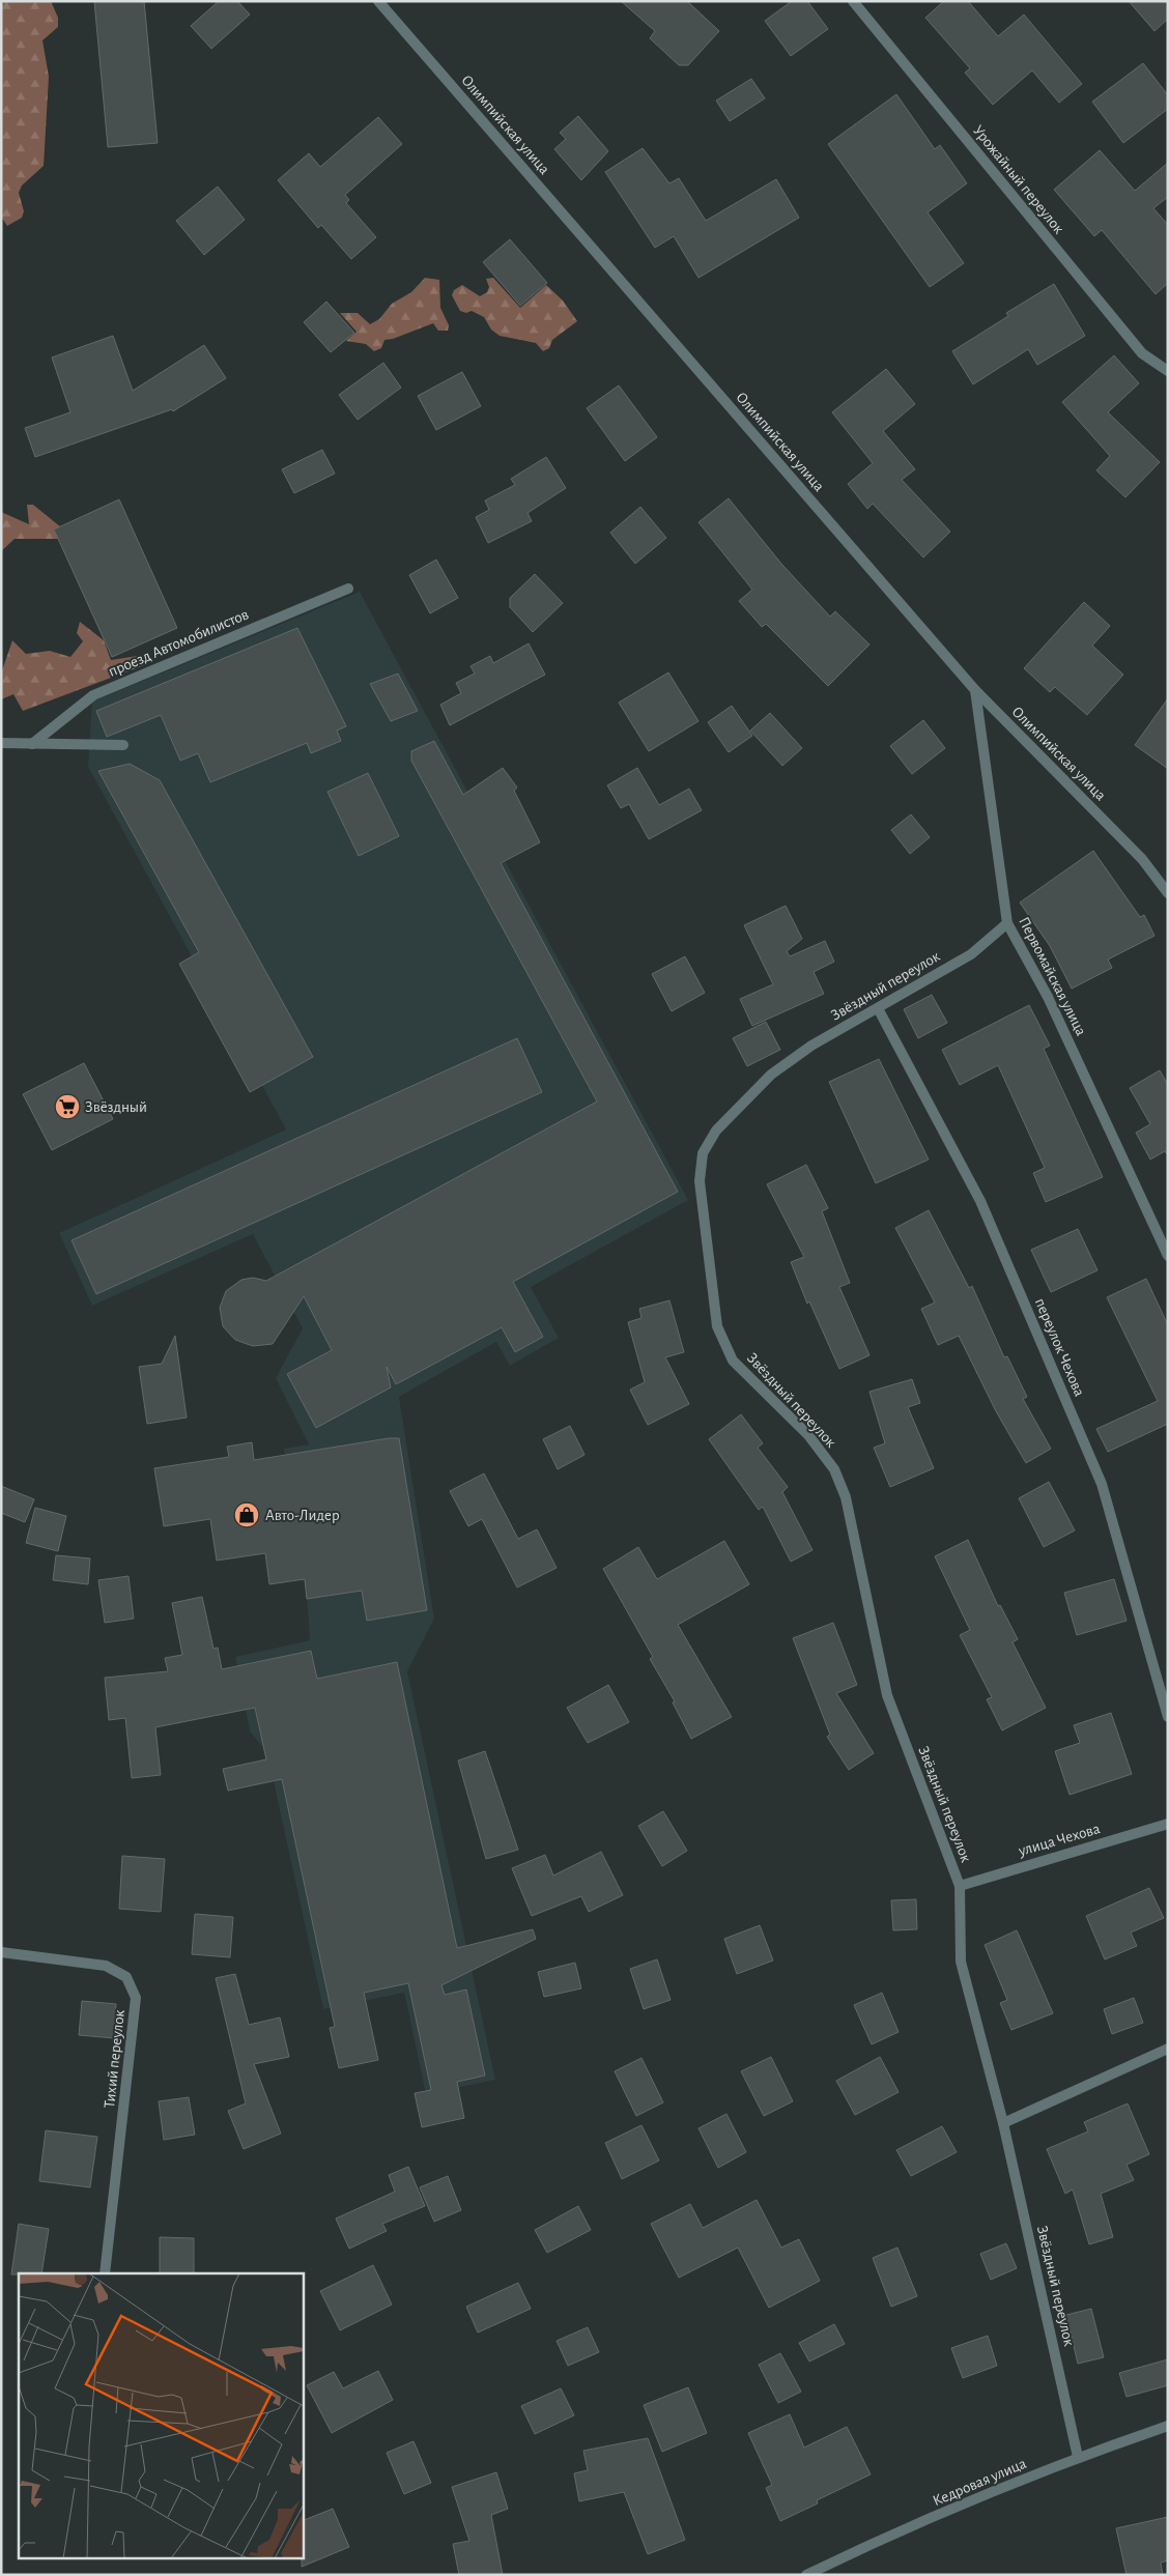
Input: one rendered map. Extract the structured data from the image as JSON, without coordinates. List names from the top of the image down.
{
  "streets": {
    "street": [
      "Олимпийская улица",
      "Урожайный переулок",
      "проезд Автомобилистов",
      "Первомайская улица",
      "Звёздный переулок",
      "переулок Чехова",
      "улица Чехова",
      "Тихий переулок",
      "Кедровая улица"
    ]
  },
  "crossings": [
    ["Олимпийская улица", "Первомайская улица"],
    ["Первомайская улица", "Звёздный переулок"],
    ["Звёздный переулок", "переулок Чехова"],
    ["Звёздный переулок", "улица Чехова"],
    ["Звёздный переулок", "Кедровая улица"]
  ],
  "places": {
    "supermarket": ["Звёздный"],
    "shop": ["Авто-Лидер"]
  }
}
